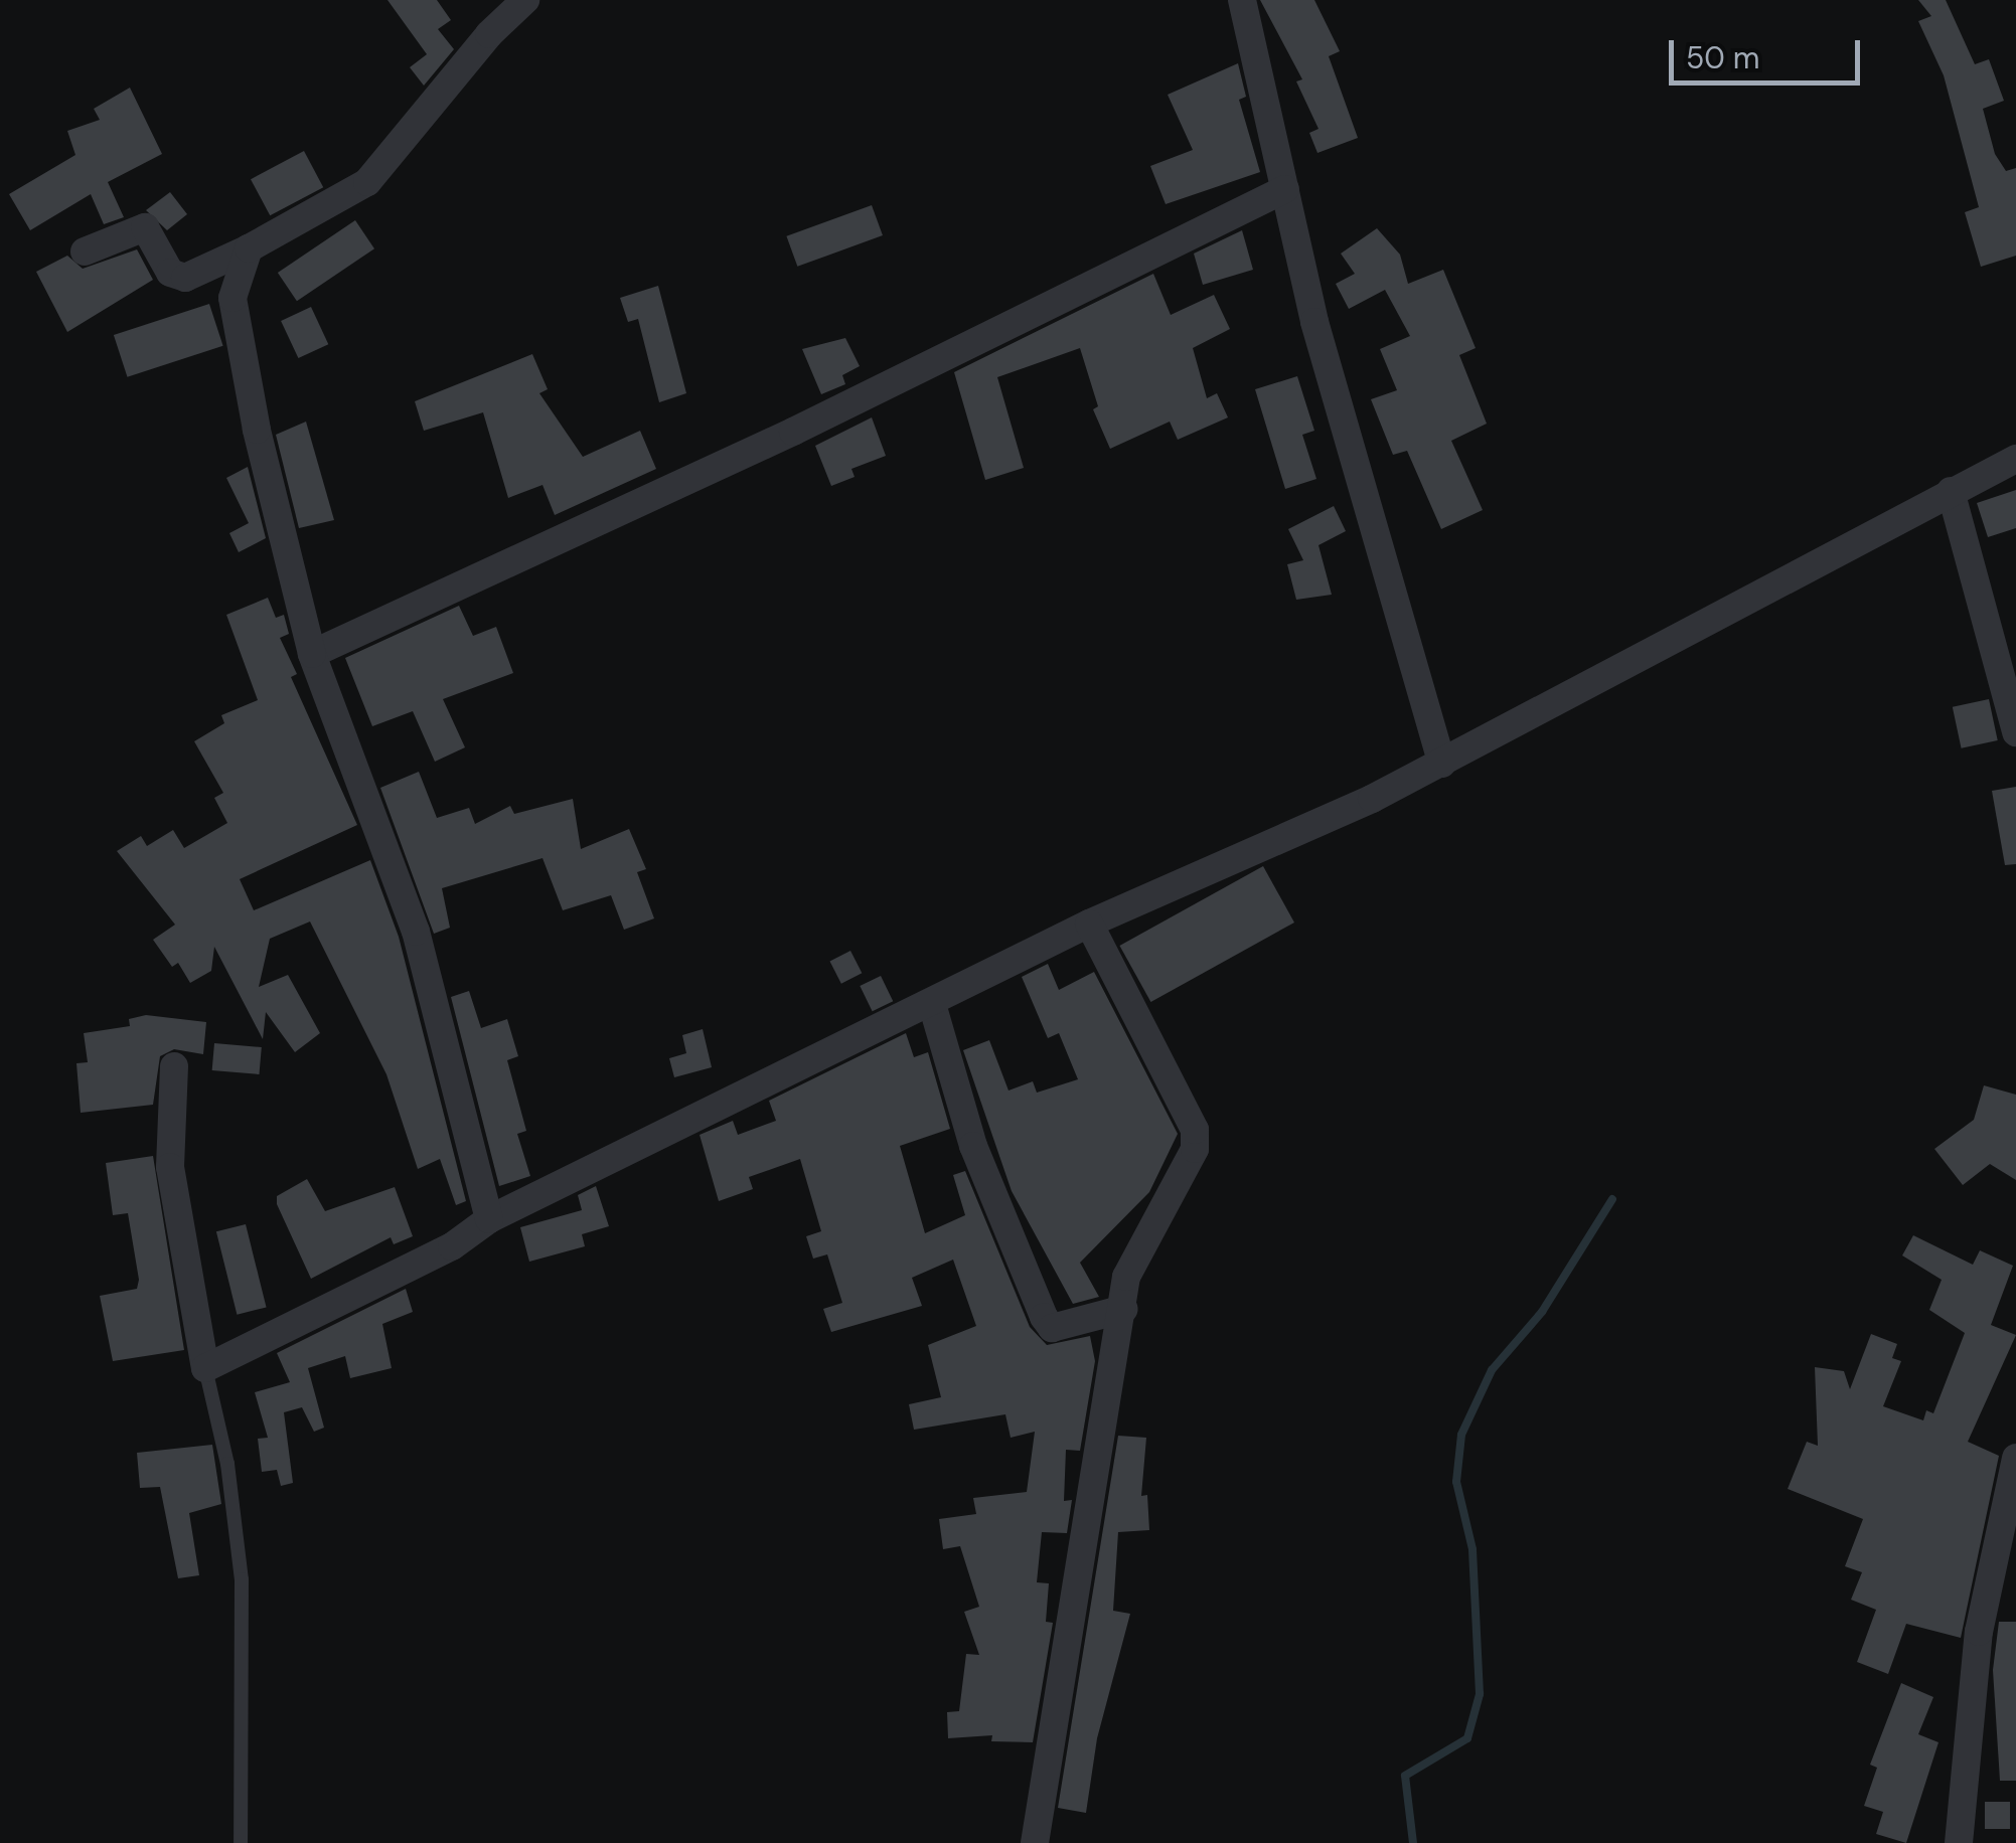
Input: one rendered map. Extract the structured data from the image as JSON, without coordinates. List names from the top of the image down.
{
  "scale_bar": "50 m"
}
